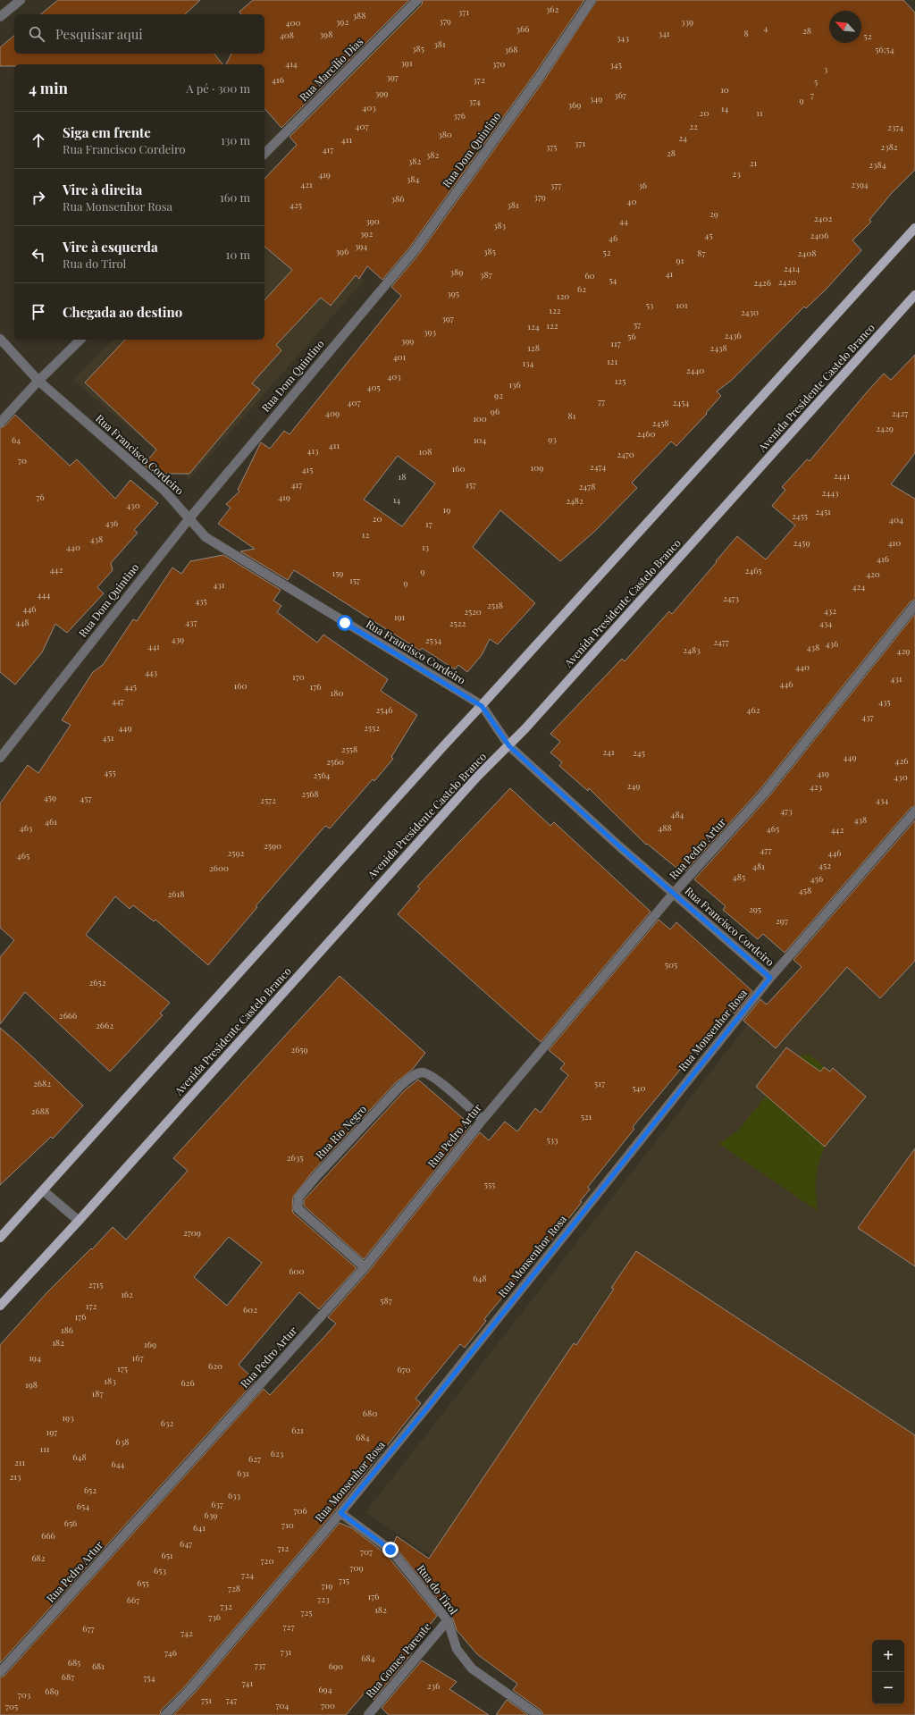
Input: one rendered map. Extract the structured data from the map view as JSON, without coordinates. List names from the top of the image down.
{
  "streets": {
    "main road": ["Avenida Presidente Castelo Branco"],
    "street": [
      "Rua Marcílio Dias",
      "Rua Dom Quintino",
      "Rua Francisco Cordeiro",
      "Rua Pedro Artur",
      "Rua Monsenhor Rosa",
      "Rua Rio Negro",
      "Rua do Tirol",
      "Rua Gomes Parente"
    ]
  },
  "crossings": [
    ["Rua Dom Quintino", "Rua Francisco Cordeiro"],
    ["Avenida Presidente Castelo Branco", "Rua Francisco Cordeiro"],
    ["Rua Francisco Cordeiro", "Rua Pedro Artur"],
    ["Rua Francisco Cordeiro", "Rua Monsenhor Rosa"],
    ["Rua Pedro Artur", "Rua Rio Negro"],
    ["Rua Monsenhor Rosa", "Rua do Tirol"],
    ["Rua do Tirol", "Rua Gomes Parente"]
  ],
  "house_numbers": [
    "362",
    "371",
    "388",
    "379",
    "392",
    "339",
    "400",
    "4",
    "366",
    "28",
    "341",
    "8",
    "398",
    "408",
    "52",
    "343",
    "381",
    "385",
    "368",
    "56;54",
    "391",
    "414",
    "370",
    "345",
    "3",
    "397",
    "416",
    "372",
    "5",
    "10",
    "399",
    "367",
    "7",
    "349",
    "9",
    "374",
    "369",
    "403",
    "14",
    "20",
    "11",
    "376",
    "407",
    "22",
    "2374",
    "380",
    "24",
    "411",
    "371",
    "375",
    "2382",
    "417",
    "28",
    "382",
    "382",
    "21",
    "2384",
    "23",
    "419",
    "384",
    "421",
    "2394",
    "377",
    "36",
    "379",
    "386",
    "40",
    "425",
    "381",
    "29",
    "2402",
    "390",
    "44",
    "383",
    "392",
    "45",
    "2406",
    "46",
    "394",
    "396",
    "385",
    "52",
    "87",
    "2408",
    "91",
    "2414",
    "389",
    "41",
    "387",
    "60",
    "54",
    "2420",
    "2426",
    "62",
    "395",
    "120",
    "53",
    "101",
    "122",
    "2430",
    "397",
    "57",
    "122",
    "124",
    "393",
    "2436",
    "56",
    "399",
    "117",
    "128",
    "2438",
    "401",
    "121",
    "134",
    "2440",
    "403",
    "125",
    "136",
    "405",
    "92",
    "77",
    "407",
    "2454",
    "96",
    "409",
    "2427",
    "81",
    "100",
    "2458",
    "2429",
    "2460",
    "93",
    "64",
    "104",
    "411",
    "413",
    "108",
    "2470",
    "70",
    "2474",
    "109",
    "160",
    "415",
    "2441",
    "18",
    "417",
    "157",
    "2478",
    "2443",
    "76",
    "419",
    "14",
    "2482",
    "430",
    "19",
    "2451",
    "2455",
    "20",
    "404",
    "436",
    "17",
    "12",
    "438",
    "2459",
    "410",
    "440",
    "13",
    "416",
    "442",
    "2465",
    "9",
    "159",
    "420",
    "157",
    "9",
    "431",
    "424",
    "444",
    "2473",
    "435",
    "2518",
    "446",
    "432",
    "2520",
    "191",
    "448",
    "437",
    "2522",
    "434",
    "439",
    "2534",
    "2477",
    "436",
    "441",
    "438",
    "2483",
    "429",
    "440",
    "443",
    "170",
    "431",
    "446",
    "160",
    "445",
    "176",
    "180",
    "447",
    "435",
    "2546",
    "462",
    "437",
    "449",
    "2552",
    "451",
    "2558",
    "241",
    "245",
    "449",
    "426",
    "2560",
    "455",
    "419",
    "2564",
    "430",
    "249",
    "423",
    "2568",
    "459",
    "457",
    "2572",
    "434",
    "473",
    "484",
    "438",
    "461",
    "463",
    "488",
    "465",
    "442",
    "2590",
    "477",
    "2592",
    "446",
    "465",
    "452",
    "481",
    "2600",
    "485",
    "456",
    "458",
    "2618",
    "295",
    "297",
    "505",
    "2652",
    "2666",
    "2662",
    "2659",
    "2682",
    "517",
    "540",
    "2688",
    "521",
    "533",
    "2635",
    "555",
    "2709",
    "600",
    "648",
    "2715",
    "162",
    "587",
    "172",
    "602",
    "176",
    "186",
    "182",
    "169",
    "194",
    "167",
    "620",
    "175",
    "670",
    "183",
    "626",
    "198",
    "187",
    "680",
    "193",
    "632",
    "621",
    "197",
    "684",
    "638",
    "111",
    "623",
    "648",
    "627",
    "211",
    "644",
    "631",
    "213",
    "652",
    "633",
    "637",
    "654",
    "706",
    "639",
    "656",
    "710",
    "641",
    "666",
    "647",
    "712",
    "707",
    "651",
    "682",
    "720",
    "709",
    "653",
    "724",
    "715",
    "655",
    "719",
    "728",
    "176",
    "723",
    "667",
    "732",
    "182",
    "725",
    "736",
    "727",
    "677",
    "742",
    "731",
    "746",
    "684",
    "685",
    "737",
    "681",
    "690",
    "687",
    "754",
    "741",
    "236",
    "694",
    "689",
    "703",
    "751",
    "747",
    "704",
    "700",
    "705"
  ],
  "north": "top left",
  "page": {
    "search": "Pesquisar aqui",
    "heading": ["4 min", "A pé · 300 m"],
    "list": [
      ["Siga em frente", "Rua Francisco Cordeiro", "130 m"],
      ["Vire à direita", "Rua Monsenhor Rosa", "160 m"],
      ["Vire à esquerda", "Rua do Tirol", "10 m"],
      "Chegada ao destino"
    ],
    "map_buttons": ["+", "−"]
  }
}
